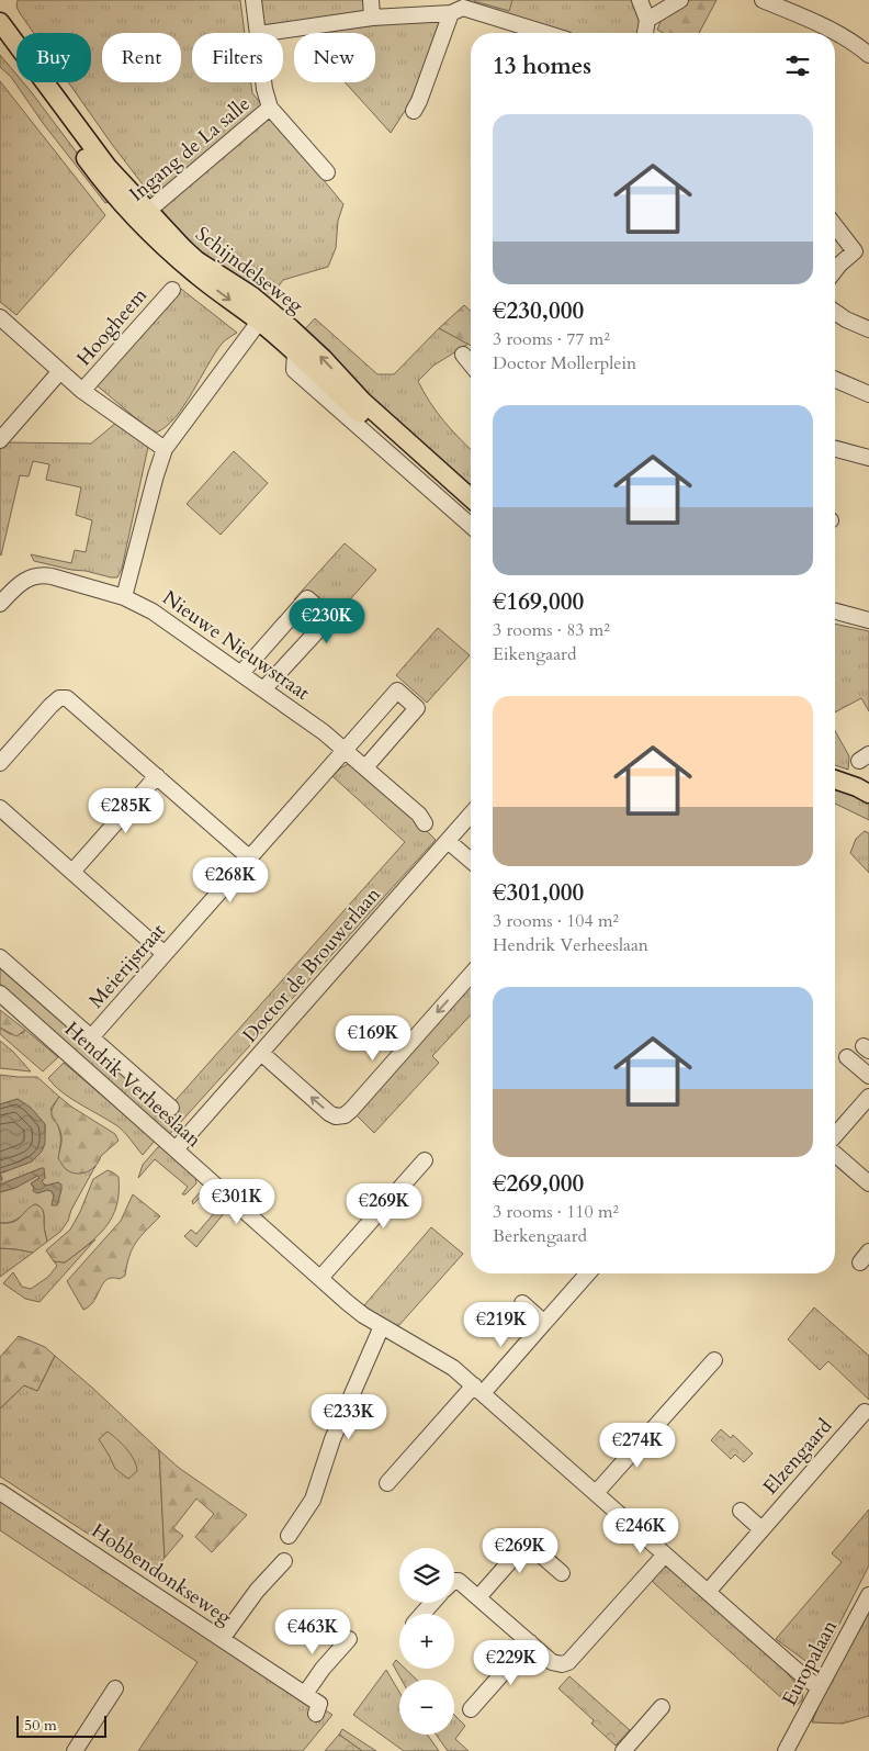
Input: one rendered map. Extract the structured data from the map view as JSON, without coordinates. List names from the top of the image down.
{
  "streets": {
    "main road": ["Schijndelseweg"],
    "street": [
      "Ingang de La salle",
      "Hoogheem",
      "Nieuwe Nieuwstraat",
      "Doctor de Brouwerlaan",
      "Meierijstraat",
      "Hendrik Verheeslaan",
      "Elzengaard",
      "Hobbendonkseweg",
      "Europalaan"
    ]
  },
  "crossings": [
    ["Ingang de La salle", "Schijndelseweg"],
    ["Nieuwe Nieuwstraat", "Meierijstraat"],
    ["Doctor de Brouwerlaan", "Hendrik Verheeslaan"],
    ["Meierijstraat", "Hendrik Verheeslaan"],
    ["Hendrik Verheeslaan", "Elzengaard"],
    ["Hendrik Verheeslaan", "Europalaan"]
  ],
  "scale_bar": "50 m",
  "page": {
    "chip": [
      "Buy",
      "Rent",
      "Filters",
      "New"
    ],
    "heading": "13 homes",
    "list": [
      {
        "name": "€230,000",
        "note": "3 rooms · 77 m² · Doctor Mollerplein"
      },
      {
        "name": "€169,000",
        "note": "3 rooms · 83 m² · Eikengaard"
      },
      {
        "name": "€301,000",
        "note": "3 rooms · 104 m² · Hendrik Verheeslaan"
      },
      {
        "name": "€269,000",
        "note": "3 rooms · 110 m² · Berkengaard"
      }
    ],
    "price": [
      "€230K",
      "€285K",
      "€268K",
      "€169K",
      "€301K",
      "€269K",
      "€219K",
      "€233K",
      "€274K",
      "€246K",
      "€269K",
      "€463K",
      "€229K"
    ],
    "map_buttons": ["+", "−"],
    "scale": "50 m"
  }
}
